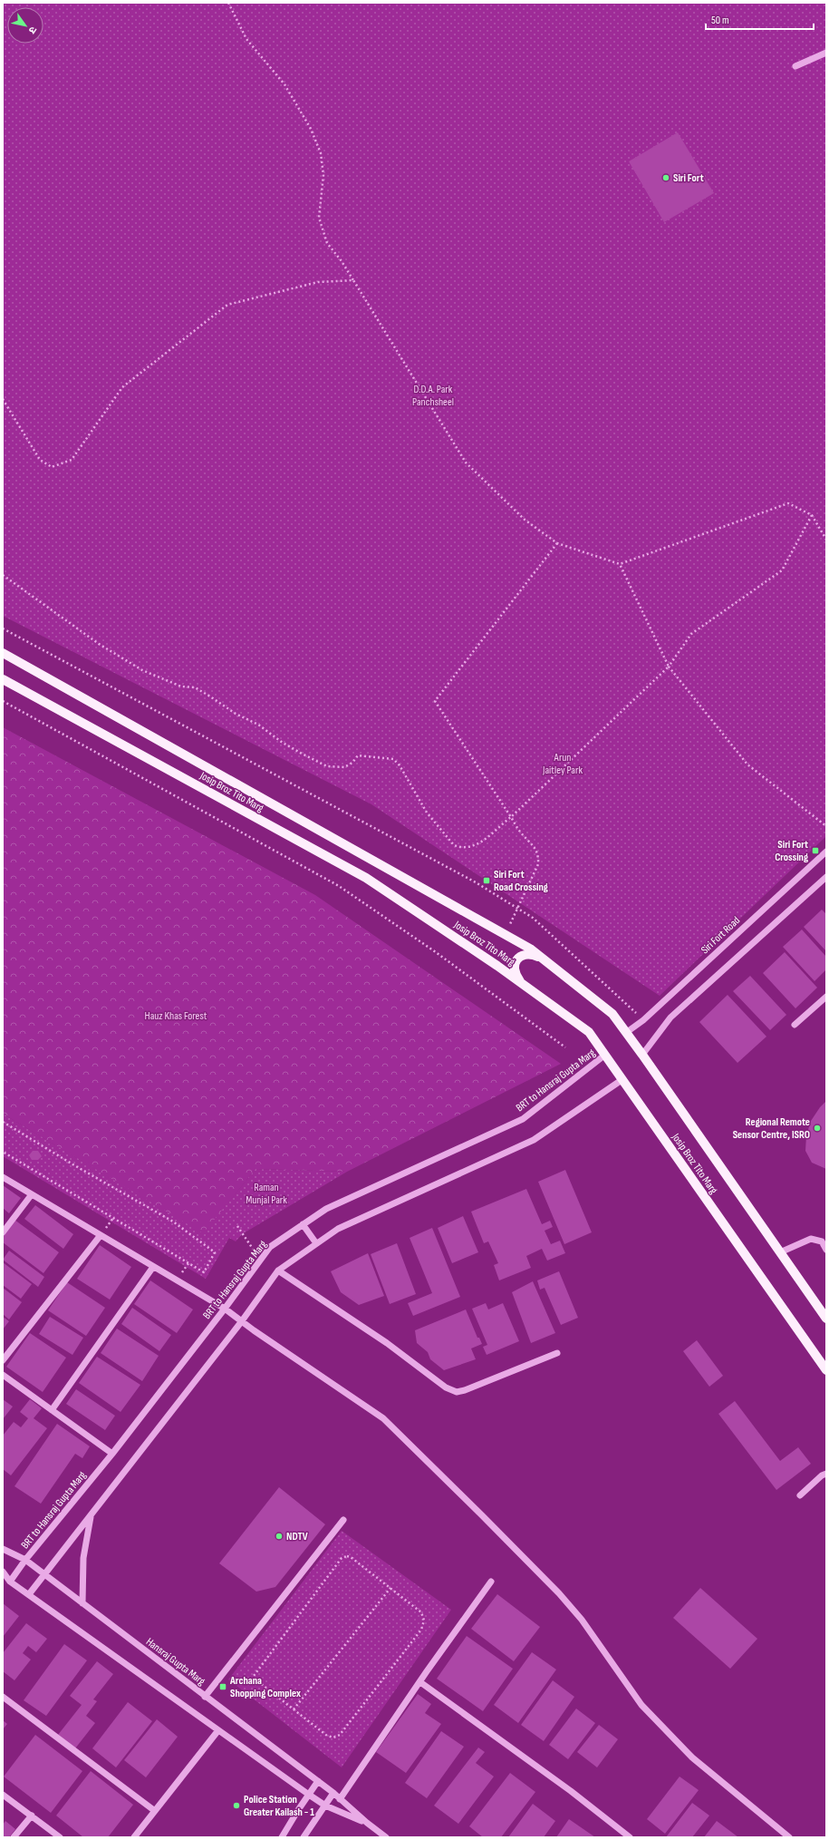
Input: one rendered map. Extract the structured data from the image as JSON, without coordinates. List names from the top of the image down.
{
  "streets": {
    "main road": ["Josip Broz Tito Marg"],
    "street": ["Siri Fort Road", "BRT to Hansraj Gupta Marg", "Hansraj Gupta Marg"]
  },
  "crossings": [
    ["Josip Broz Tito Marg", "Siri Fort Road"],
    ["Josip Broz Tito Marg", "BRT to Hansraj Gupta Marg"],
    ["BRT to Hansraj Gupta Marg", "Hansraj Gupta Marg"]
  ],
  "parks": [
    "D.D.A. Park Panchsheel",
    "Arun Jaitley Park",
    "Hauz Khas Forest",
    "Raman Munjal Park"
  ],
  "places": {
    "other": [
      "Siri Fort",
      "Regional Remote Sensor Centre, ISRO",
      "NDTV",
      "Police Station Greater Kailash - 1"
    ],
    "transit": ["Siri Fort Crossing", "Siri Fort Road Crossing", "Archana Shopping Complex"]
  },
  "scale_bar": "50 m",
  "north": "bottom right"
}
